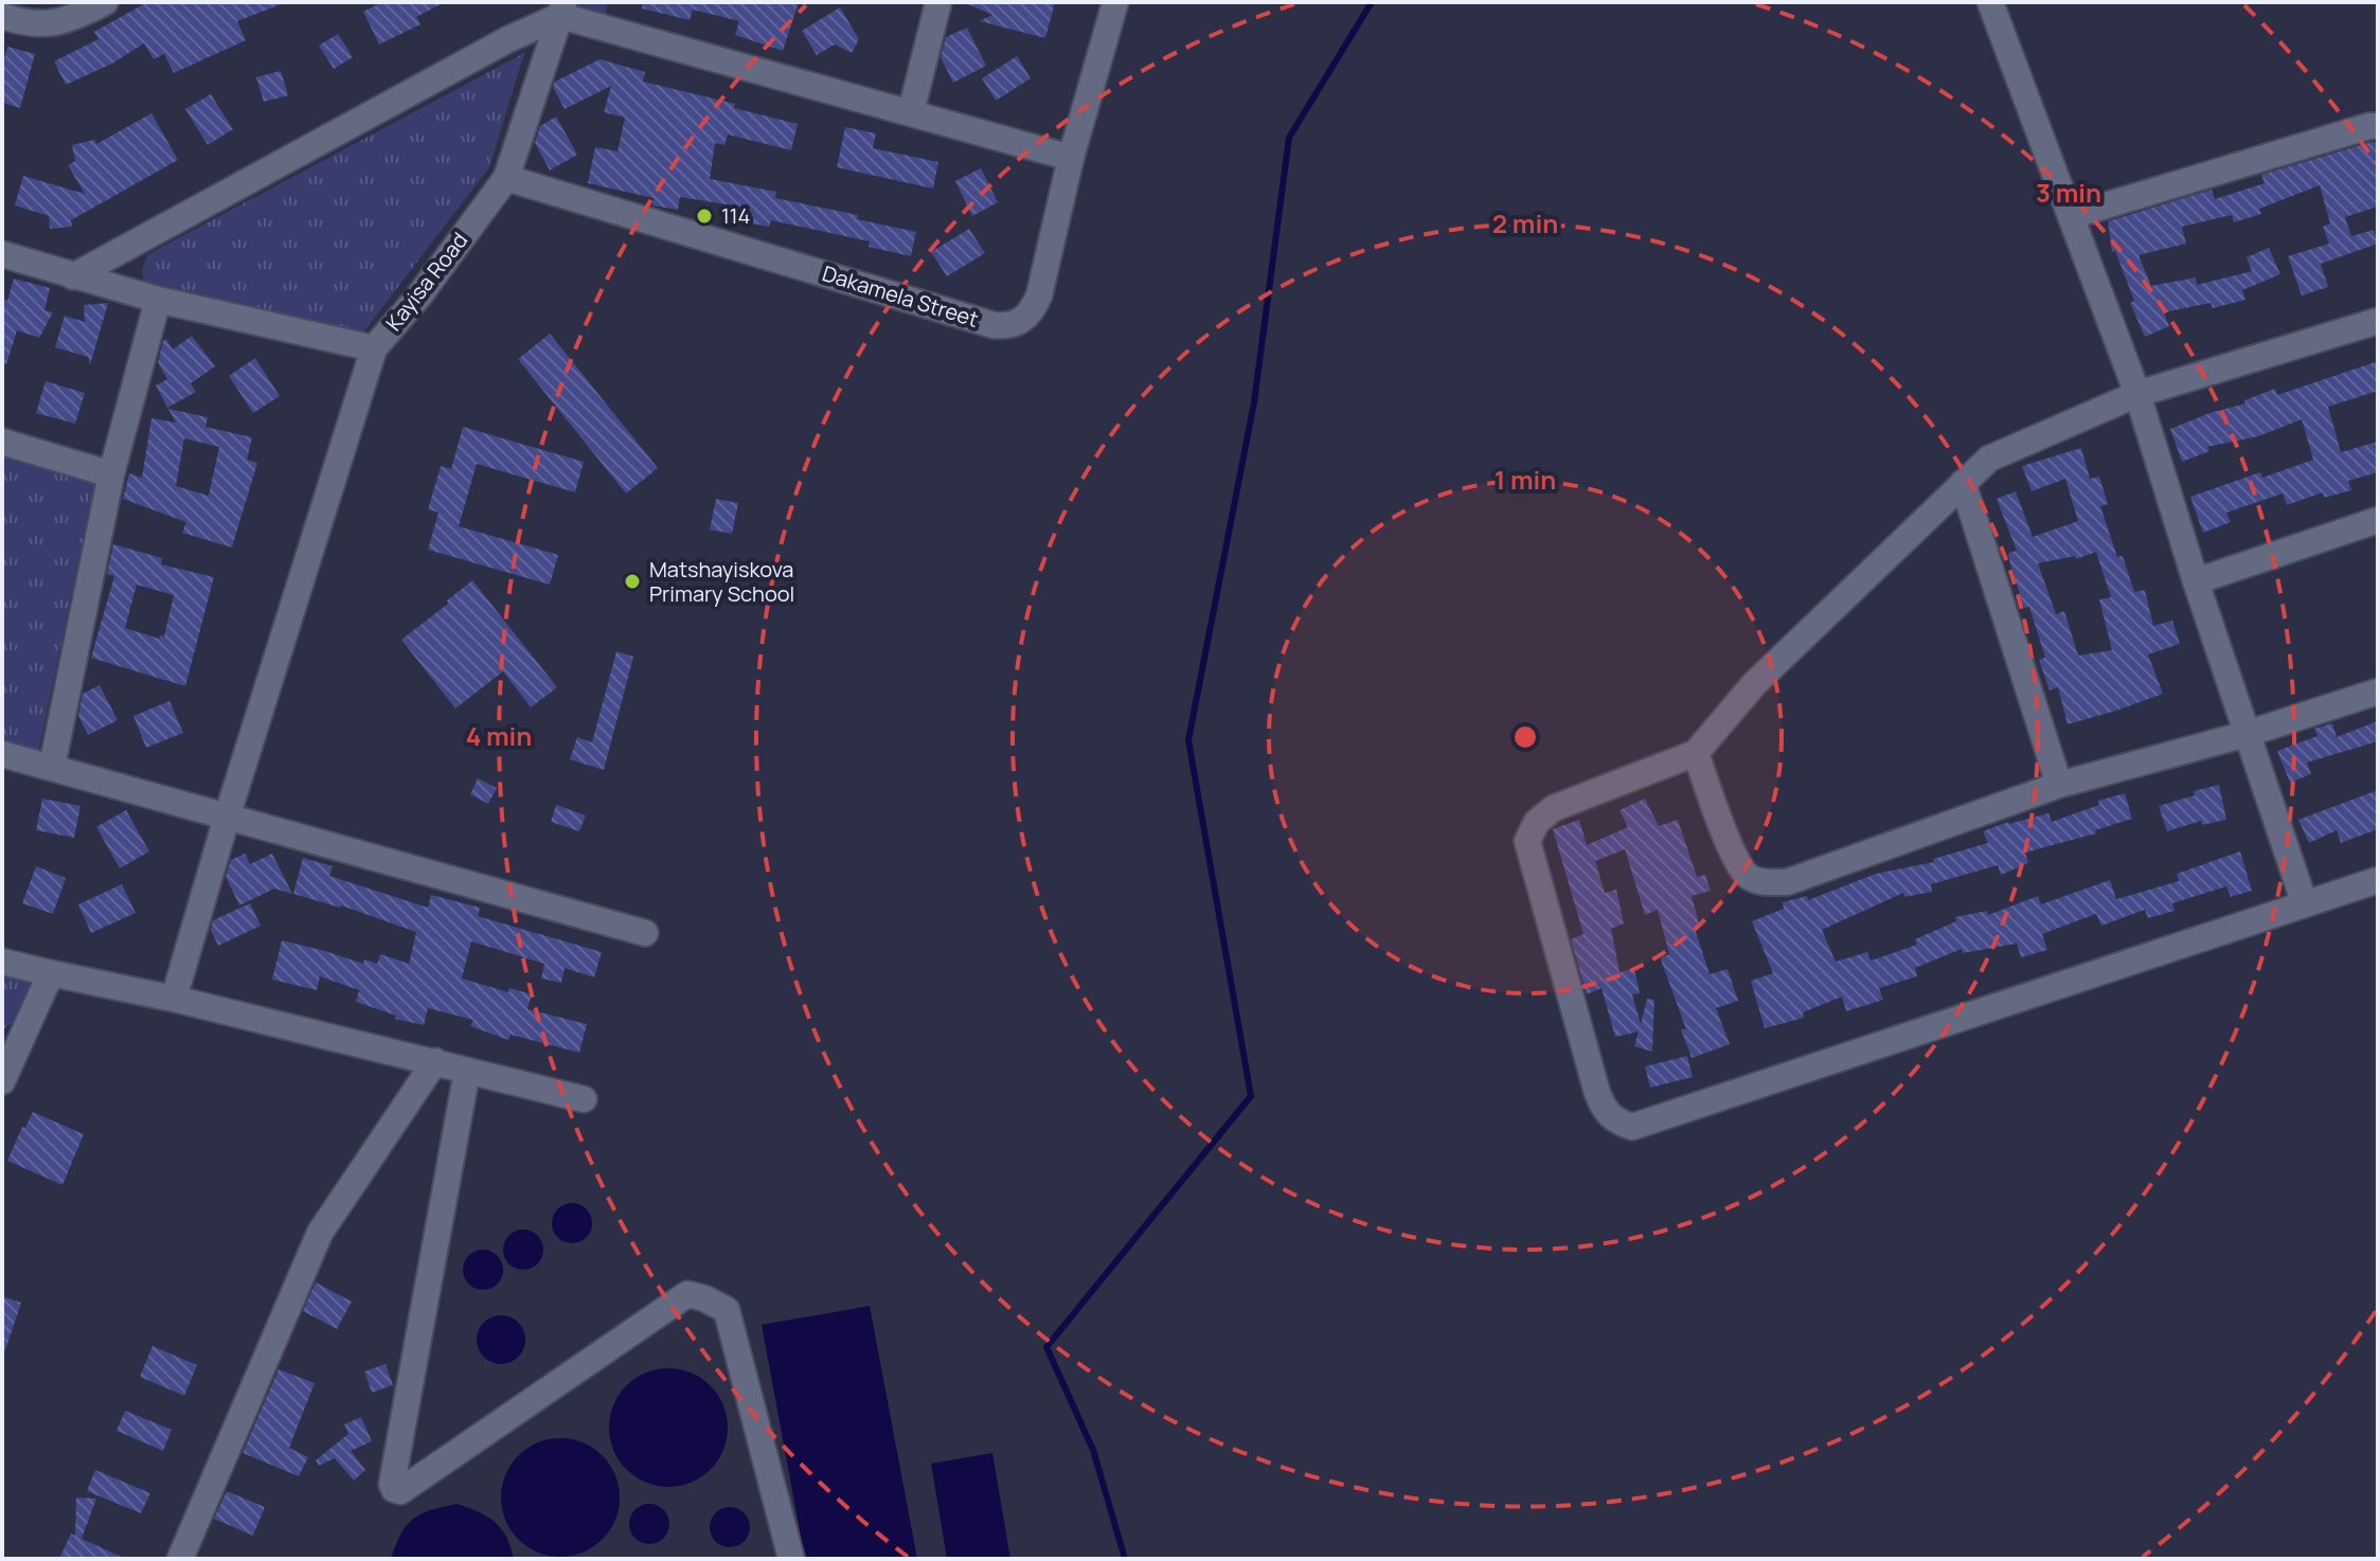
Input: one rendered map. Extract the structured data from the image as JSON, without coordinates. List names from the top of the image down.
{
  "streets": {
    "street": ["Kayisa Road", "Dakamela Street"]
  },
  "crossings": [
    ["Kayisa Road", "Dakamela Street"]
  ],
  "places": ["114", "Matshayiskova Primary School"],
  "rings": [
    "3 min",
    "2 min",
    "1 min",
    "4 min"
  ]
}
